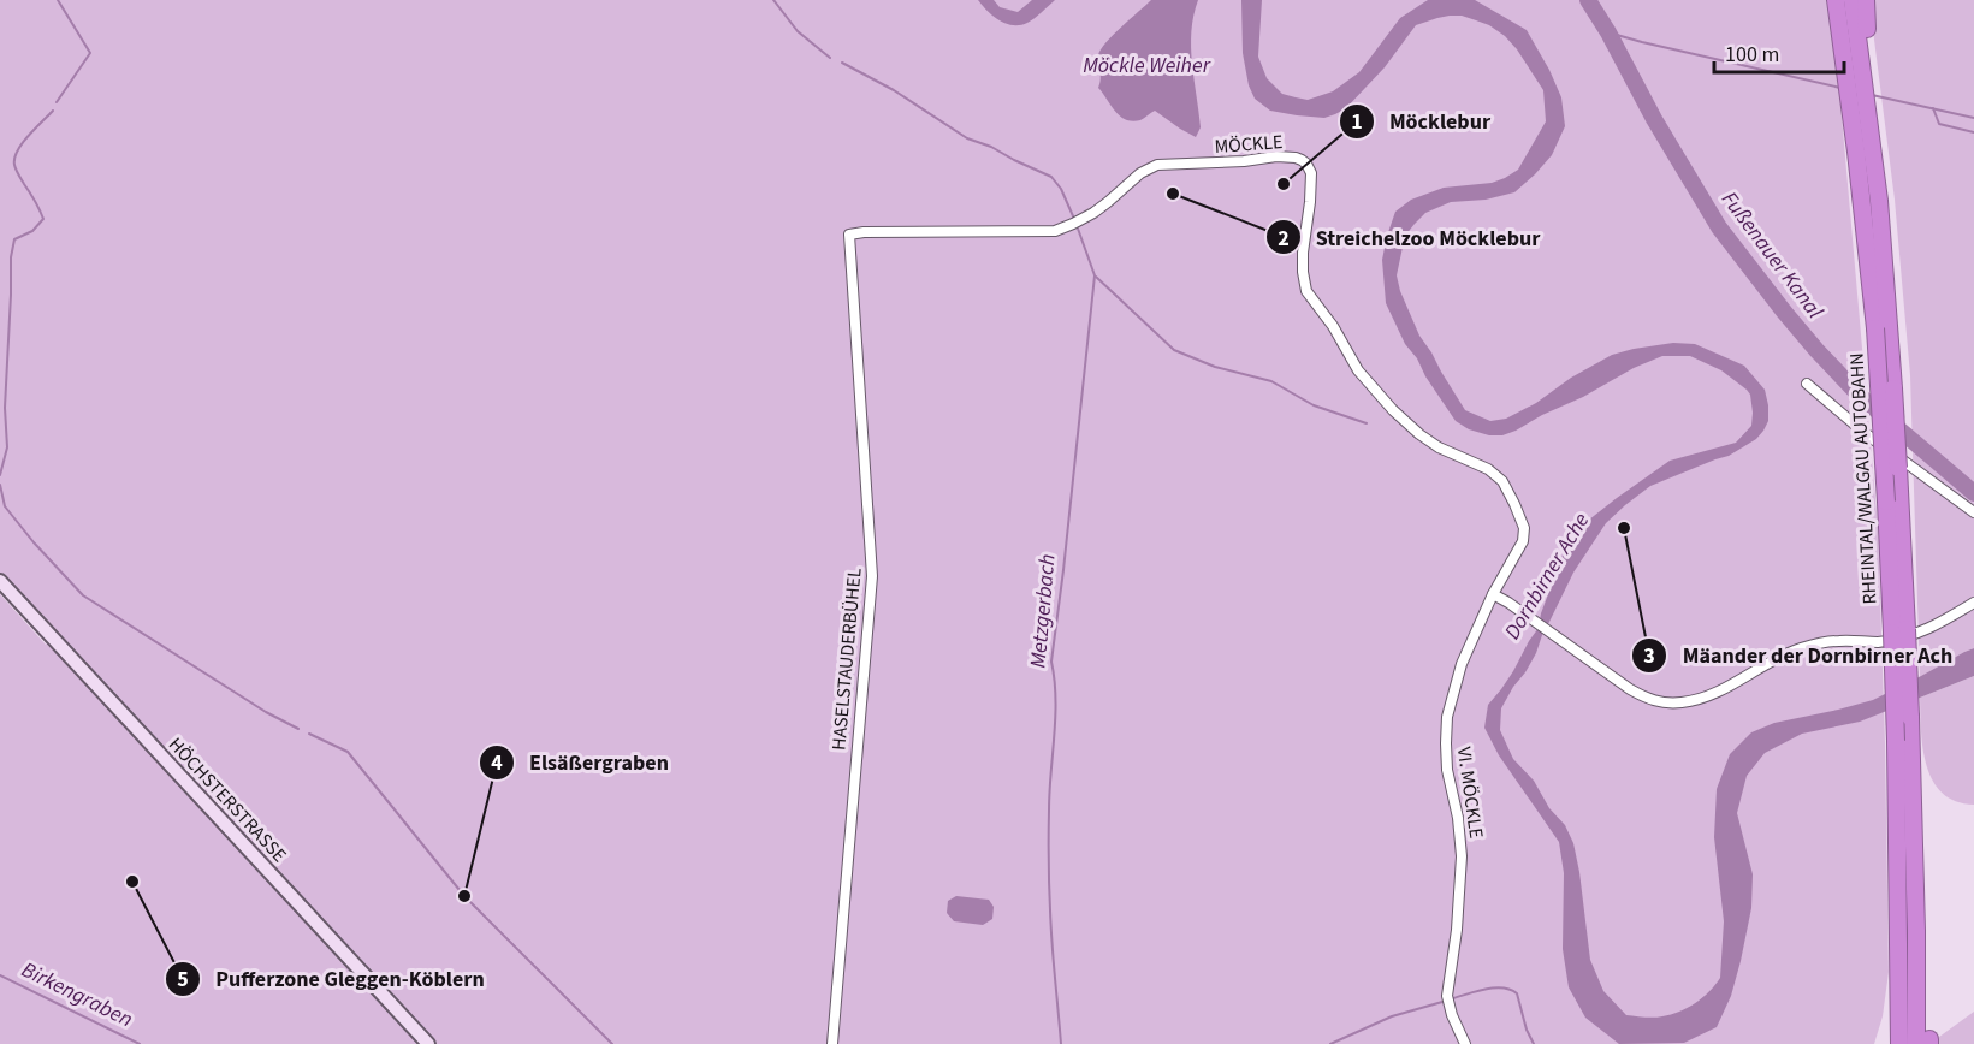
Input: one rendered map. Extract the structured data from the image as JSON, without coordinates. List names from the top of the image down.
{
  "streets": {
    "highway": ["RHEINTAL/WALGAU AUTOBAHN"],
    "main road": ["HÖCHSTERSTRASSE"],
    "street": ["MÖCKLE", "HASELSTAUDERBÜHEL", "VI. MÖCKLE"]
  },
  "crossings": [
    ["MÖCKLE", "HASELSTAUDERBÜHEL"],
    ["MÖCKLE", "VI. MÖCKLE"]
  ],
  "water": [
    "Möckle Weiher",
    "Fußenauer Kanal",
    "Dornbirner Ache",
    "Metzgerbach",
    "Birkengraben"
  ],
  "places": [
    "Möcklebur",
    "Streichelzoo Möcklebur",
    "Mäander der Dornbirner Ach",
    "Pufferzone Gleggen-Köblern",
    "Elsäßergraben"
  ],
  "scale_bar": "100 m"
}
